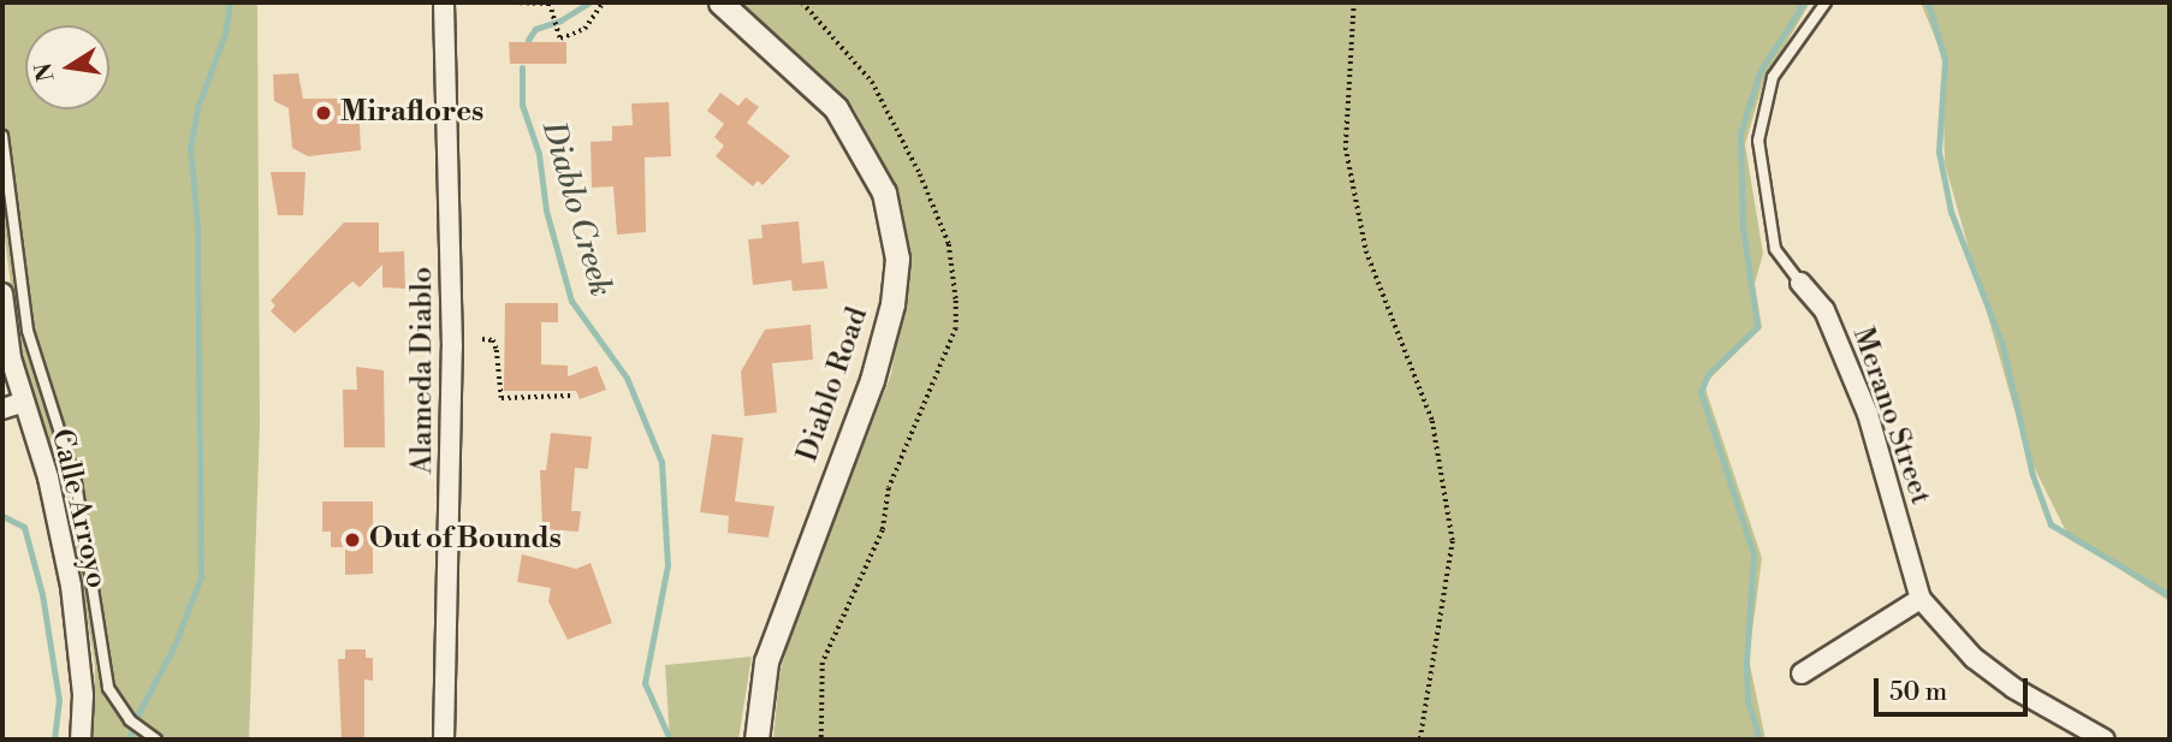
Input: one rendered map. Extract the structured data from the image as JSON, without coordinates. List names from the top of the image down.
{
  "streets": {
    "street": [
      "Alameda Diablo",
      "Diablo Road",
      "Merano Street",
      "Calle Arroyo"
    ]
  },
  "water": ["Diablo Creek"],
  "places": ["Miraflores", "Out of Bounds"],
  "scale_bar": "50 m",
  "north": "left"
}
